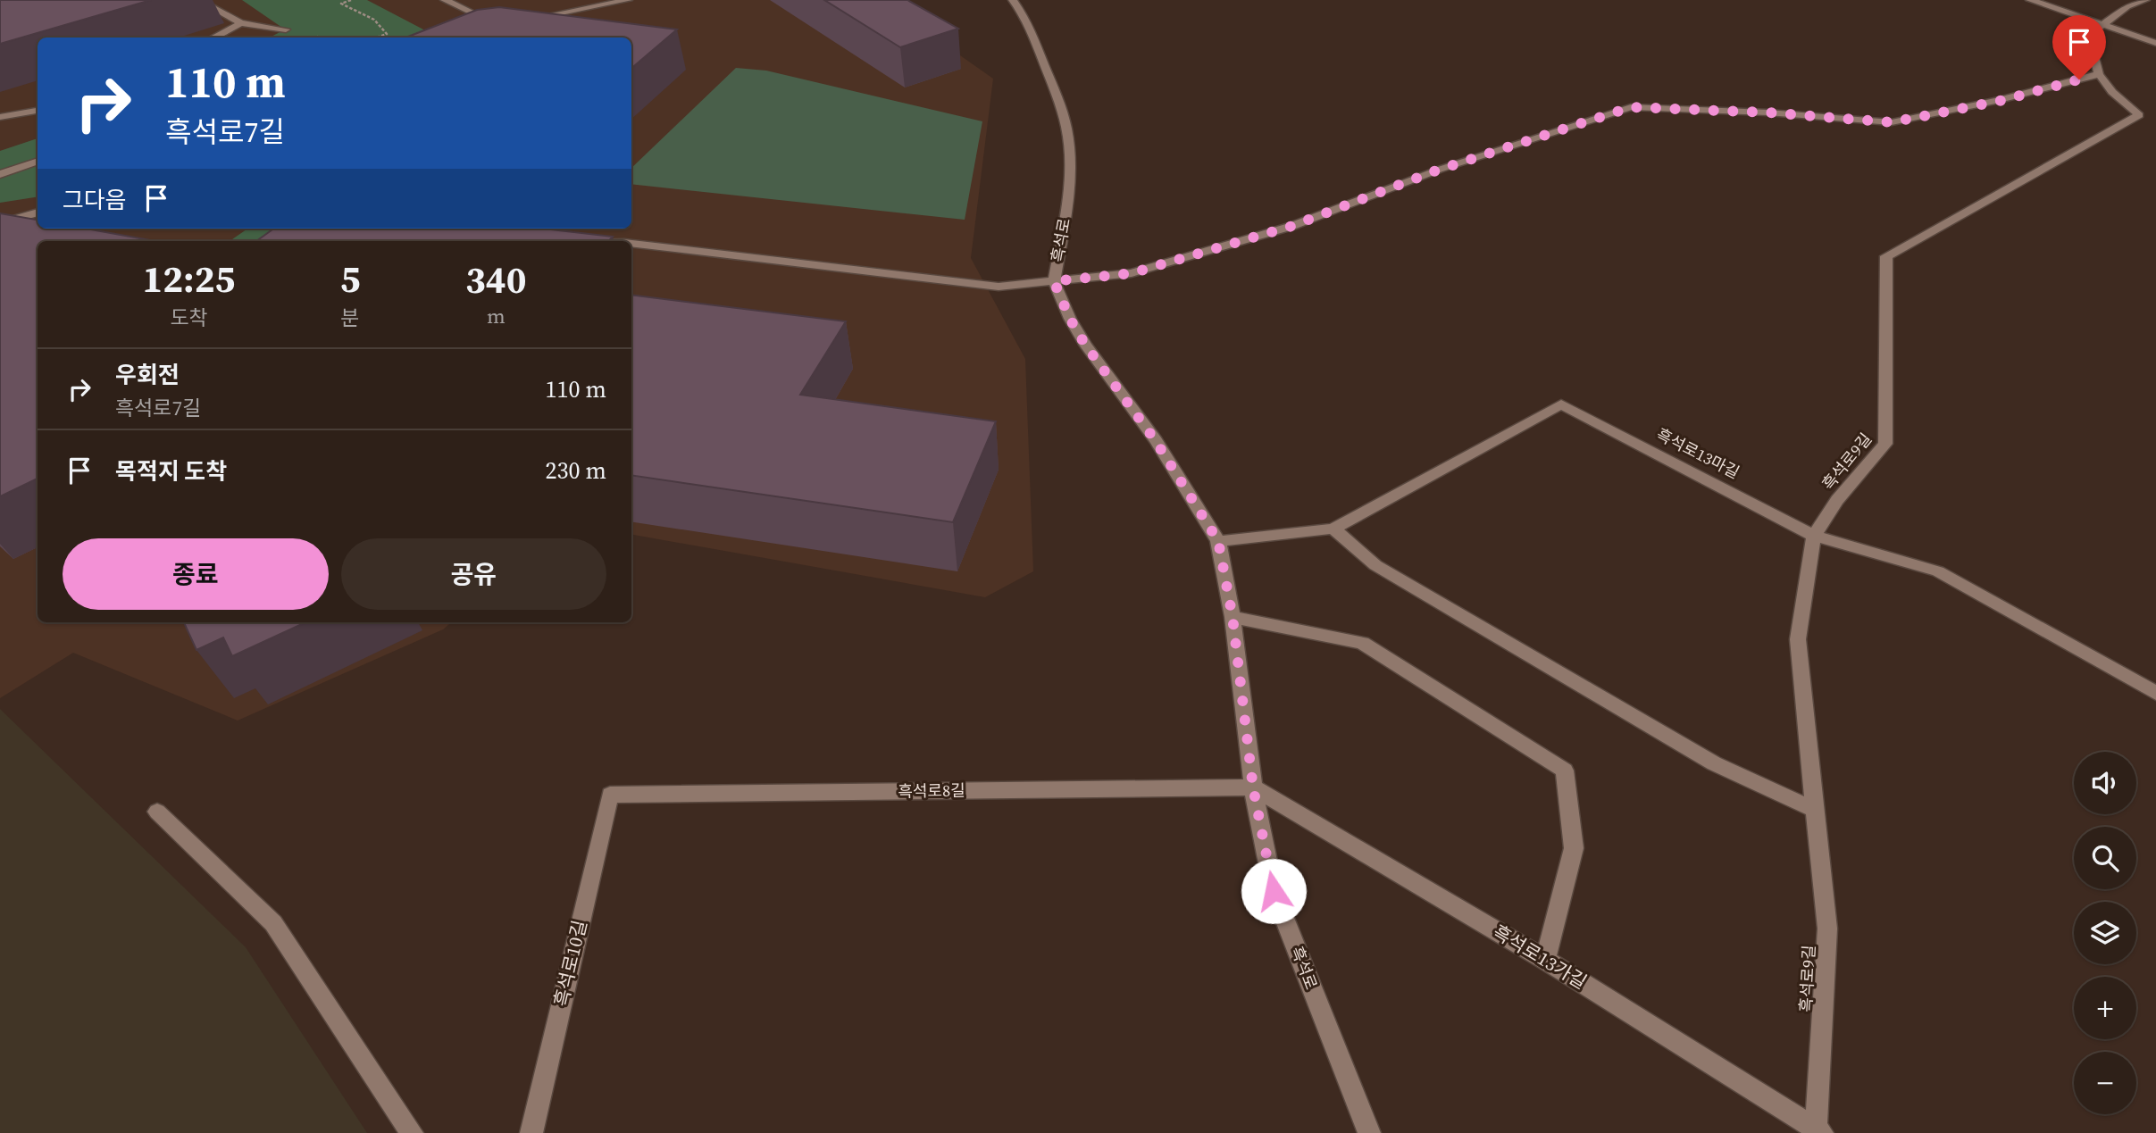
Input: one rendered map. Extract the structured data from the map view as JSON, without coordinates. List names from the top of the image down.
{
  "streets": {
    "street": [
      "흑석로",
      "흑석로13마길",
      "흑석로9길",
      "흑석로8길",
      "흑석로13가길",
      "흑석로10길"
    ]
  },
  "crossings": [
    ["흑석로", "흑석로13마길"],
    ["흑석로", "흑석로8길"],
    ["흑석로", "흑석로13가길"],
    ["흑석로13마길", "흑석로9길"],
    ["흑석로9길", "흑석로13가길"],
    ["흑석로8길", "흑석로13가길"],
    ["흑석로8길", "흑석로10길"]
  ],
  "page": {
    "turn": ["110 m", "흑석로7길"],
    "then": "그다음",
    "eta": [
      "12:25",
      "도착",
      "5",
      "분",
      "340",
      "m"
    ],
    "list": [
      {
        "name": "우회전",
        "note": "흑석로7길",
        "value": "110 m"
      },
      {
        "name": "목적지 도착",
        "value": "230 m"
      }
    ],
    "buttons": ["종료", "공유"],
    "map_buttons": ["+", "−"]
  }
}
